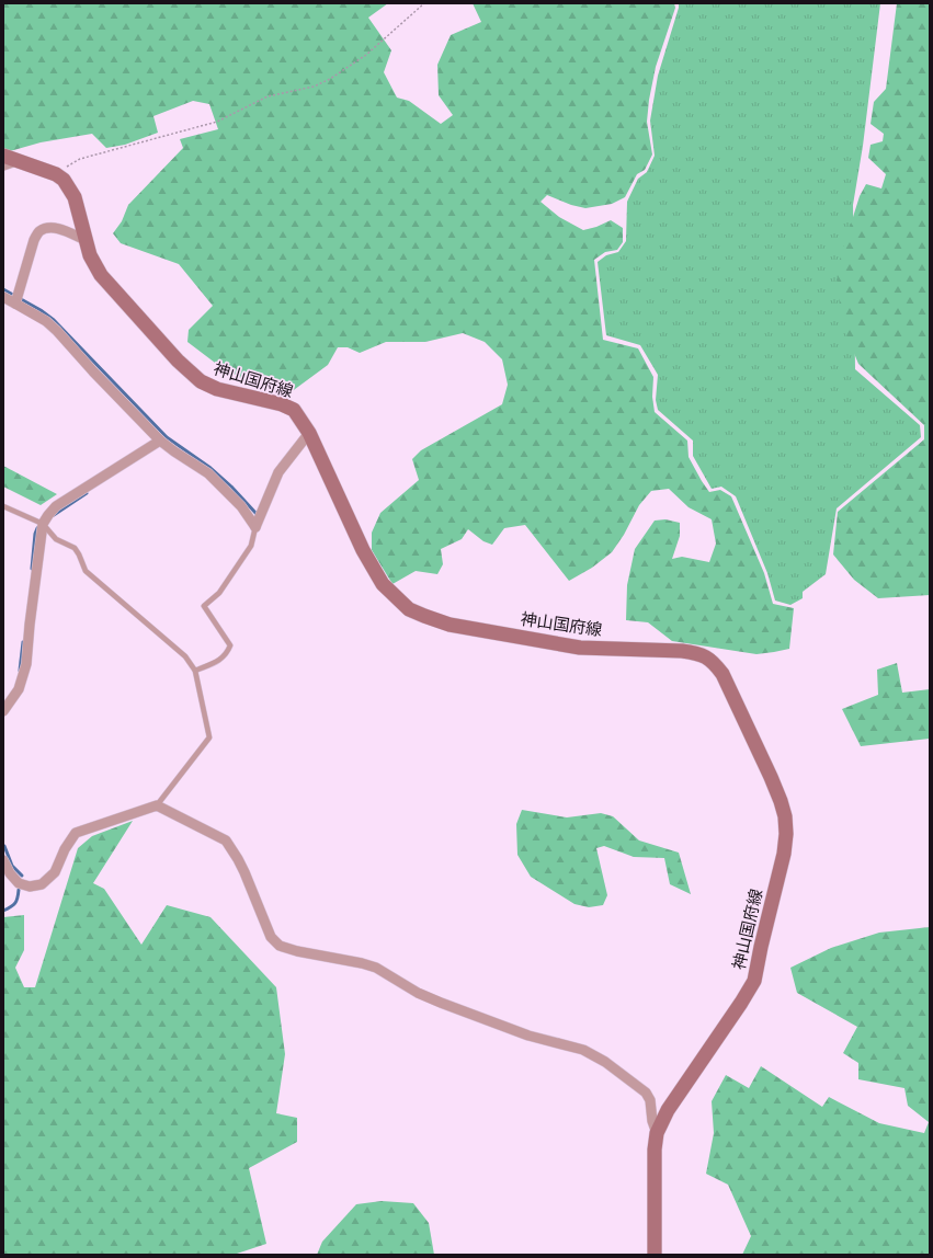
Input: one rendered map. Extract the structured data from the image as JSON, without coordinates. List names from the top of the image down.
{
  "streets": {
    "main road": ["神山国府線"]
  }
}
